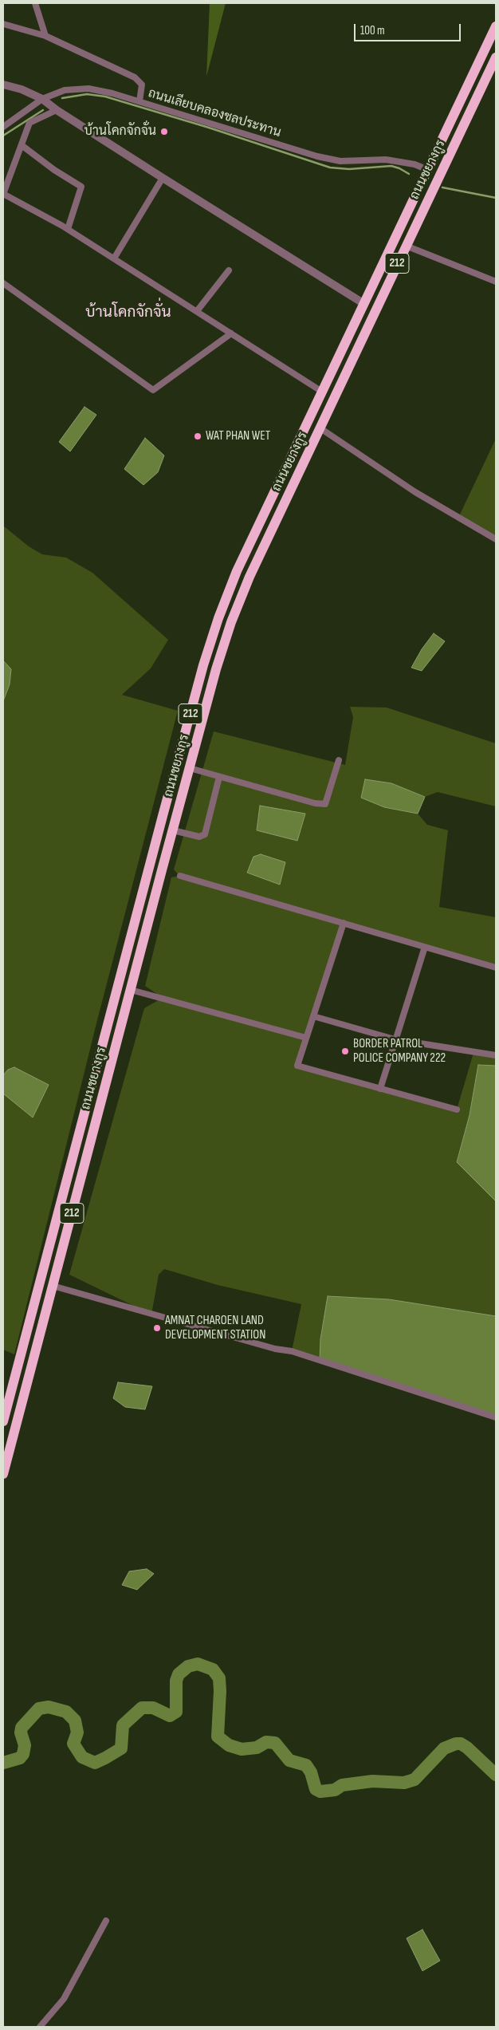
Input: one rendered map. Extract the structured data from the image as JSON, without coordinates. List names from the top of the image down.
{
  "streets": {
    "highway": ["ถนนชยางกูร", "212"],
    "street": ["ถนนเลียบคลองชลประทาน"]
  },
  "crossings": [
    ["ถนนเลียบคลองชลประทาน", "ถนนชยางกูร"]
  ],
  "districts": ["บ้านโคกจักจั่น"],
  "places": [
    "บ้านโคกจักจั่น",
    "WAT PHAN WET",
    "BORDER PATROL POLICE COMPANY 222",
    "AMNAT CHAROEN LAND DEVELOPMENT STATION"
  ],
  "scale_bar": "100 m"
}
